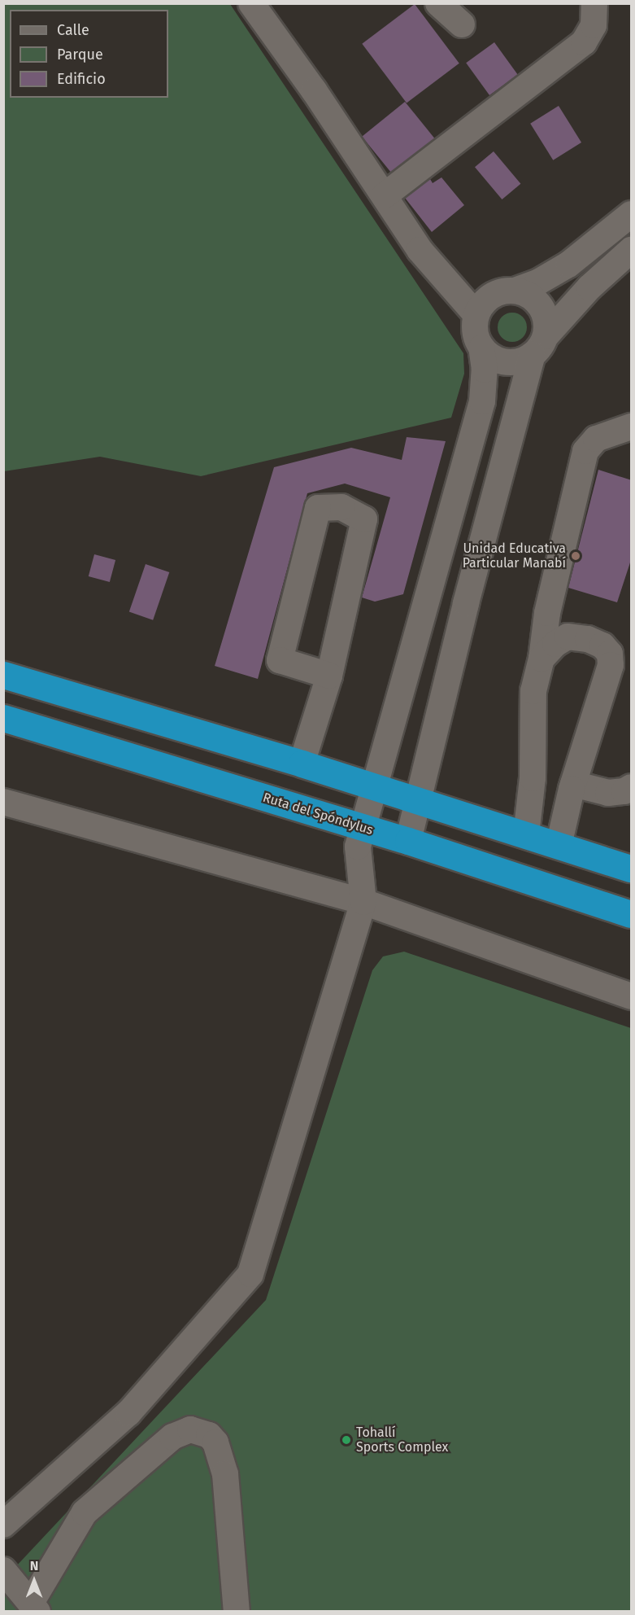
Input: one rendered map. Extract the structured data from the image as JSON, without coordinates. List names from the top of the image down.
{
  "streets": {
    "highway": ["Ruta del Spóndylus"]
  },
  "places": ["Unidad Educativa Particular Manabí", "Tohallí Sports Complex"],
  "legend": ["Calle", "Parque", "Edificio"],
  "north": "top"
}
